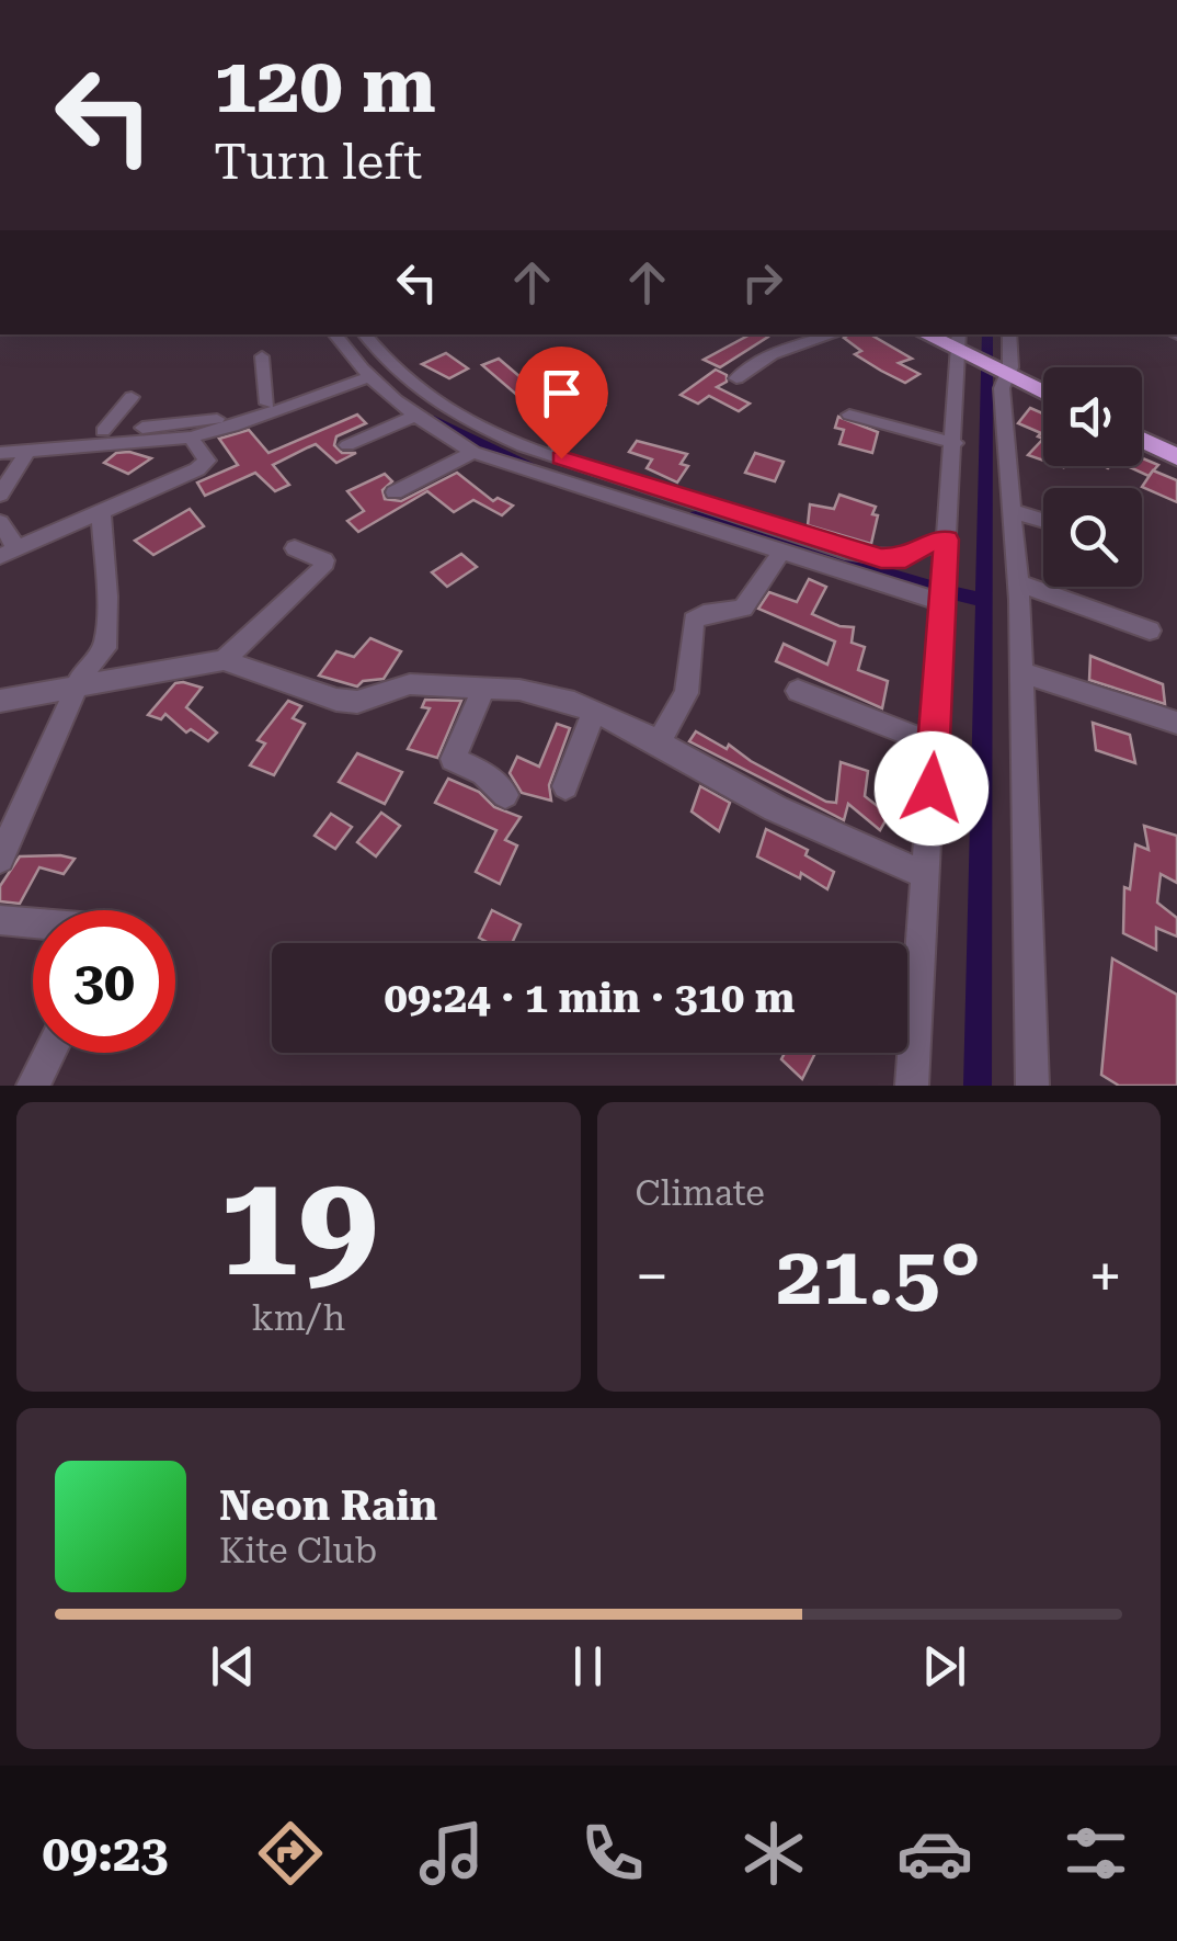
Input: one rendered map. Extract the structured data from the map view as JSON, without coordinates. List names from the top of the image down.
{
  "page": {
    "turn": ["120 m", "Turn left"],
    "limit": "30",
    "trip": "09:24 · 1 min · 310 m",
    "tile": [
      ["19", "km/h"],
      "Climate"
    ],
    "heat": ["−", "21.5°", "+"],
    "song": ["Neon Rain", "Kite Club"],
    "tabs": "09:23"
  }
}
